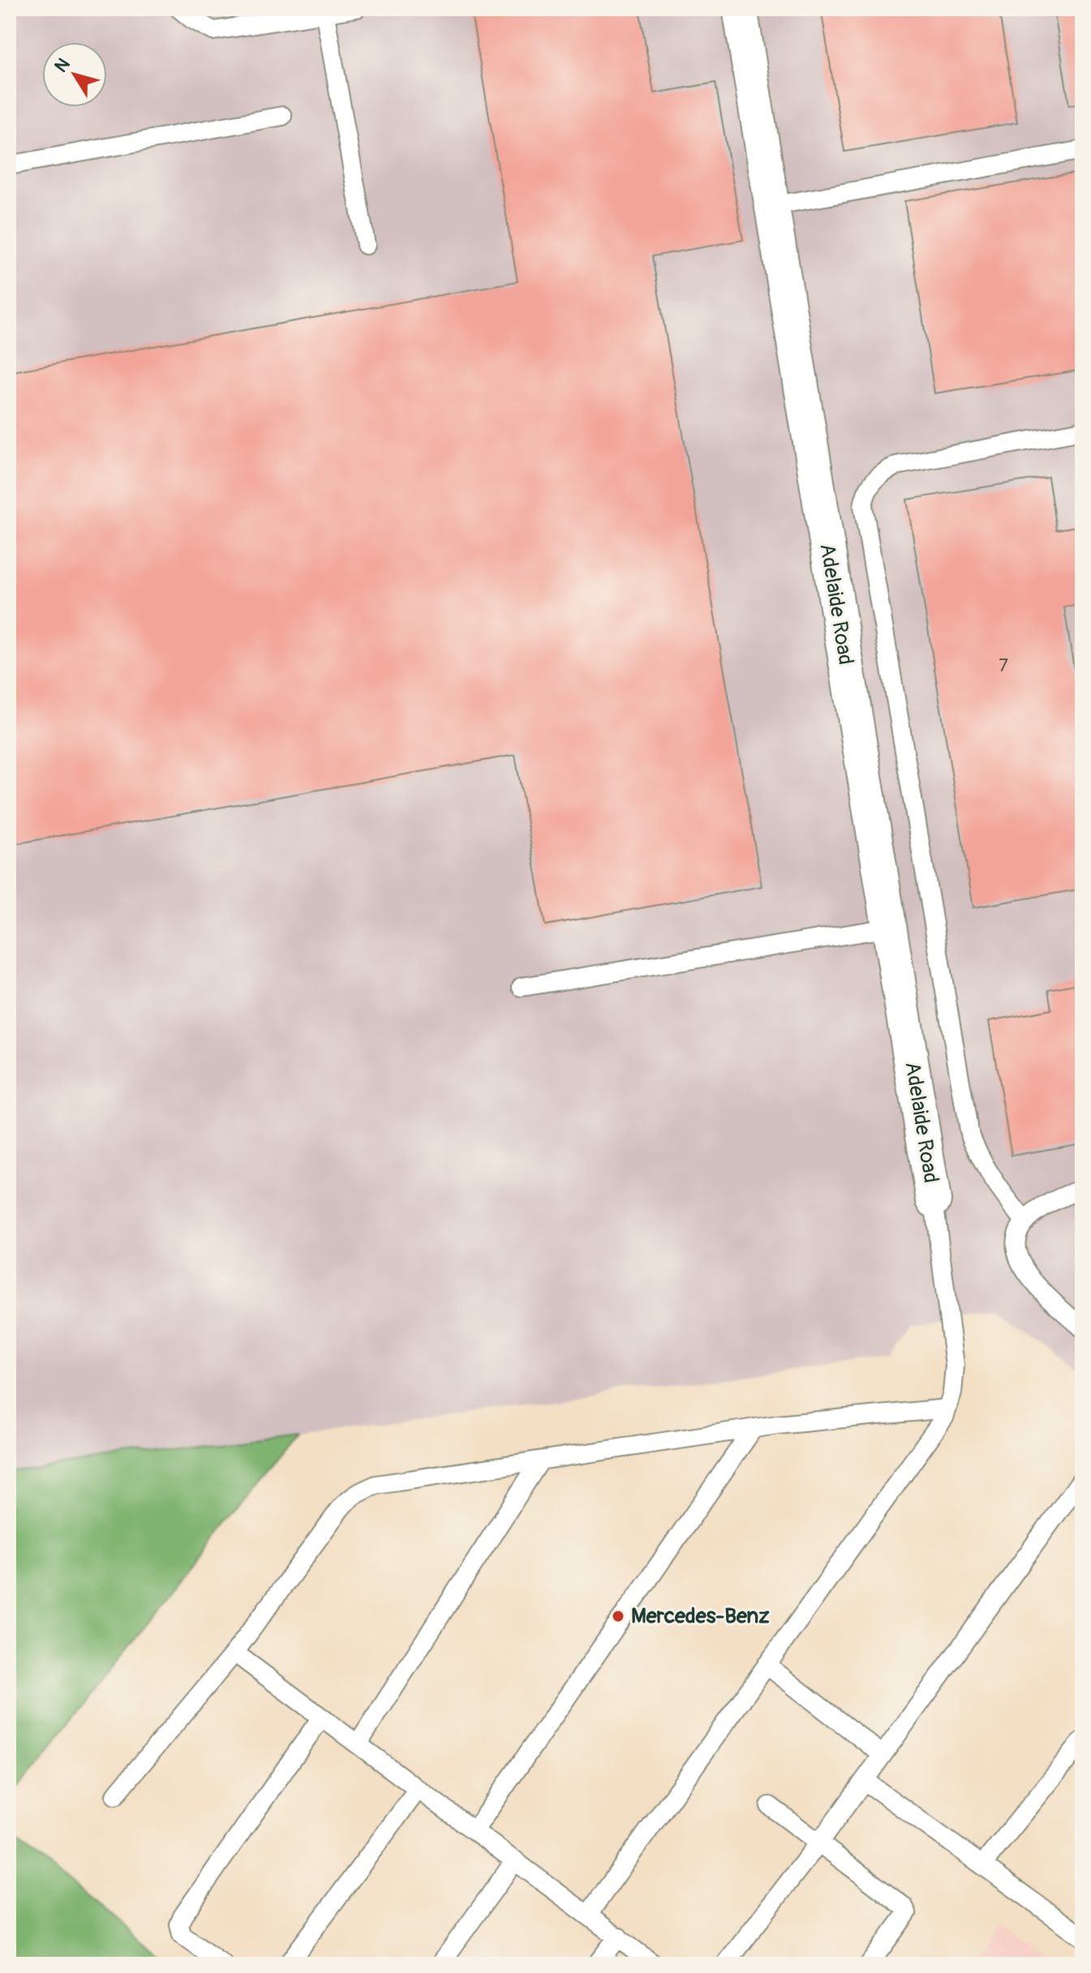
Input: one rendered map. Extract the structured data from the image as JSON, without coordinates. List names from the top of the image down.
{
  "streets": {
    "street": ["Adelaide Road"]
  },
  "places": ["Mercedes-Benz"],
  "house_numbers": ["7"],
  "north": "top left"
}
